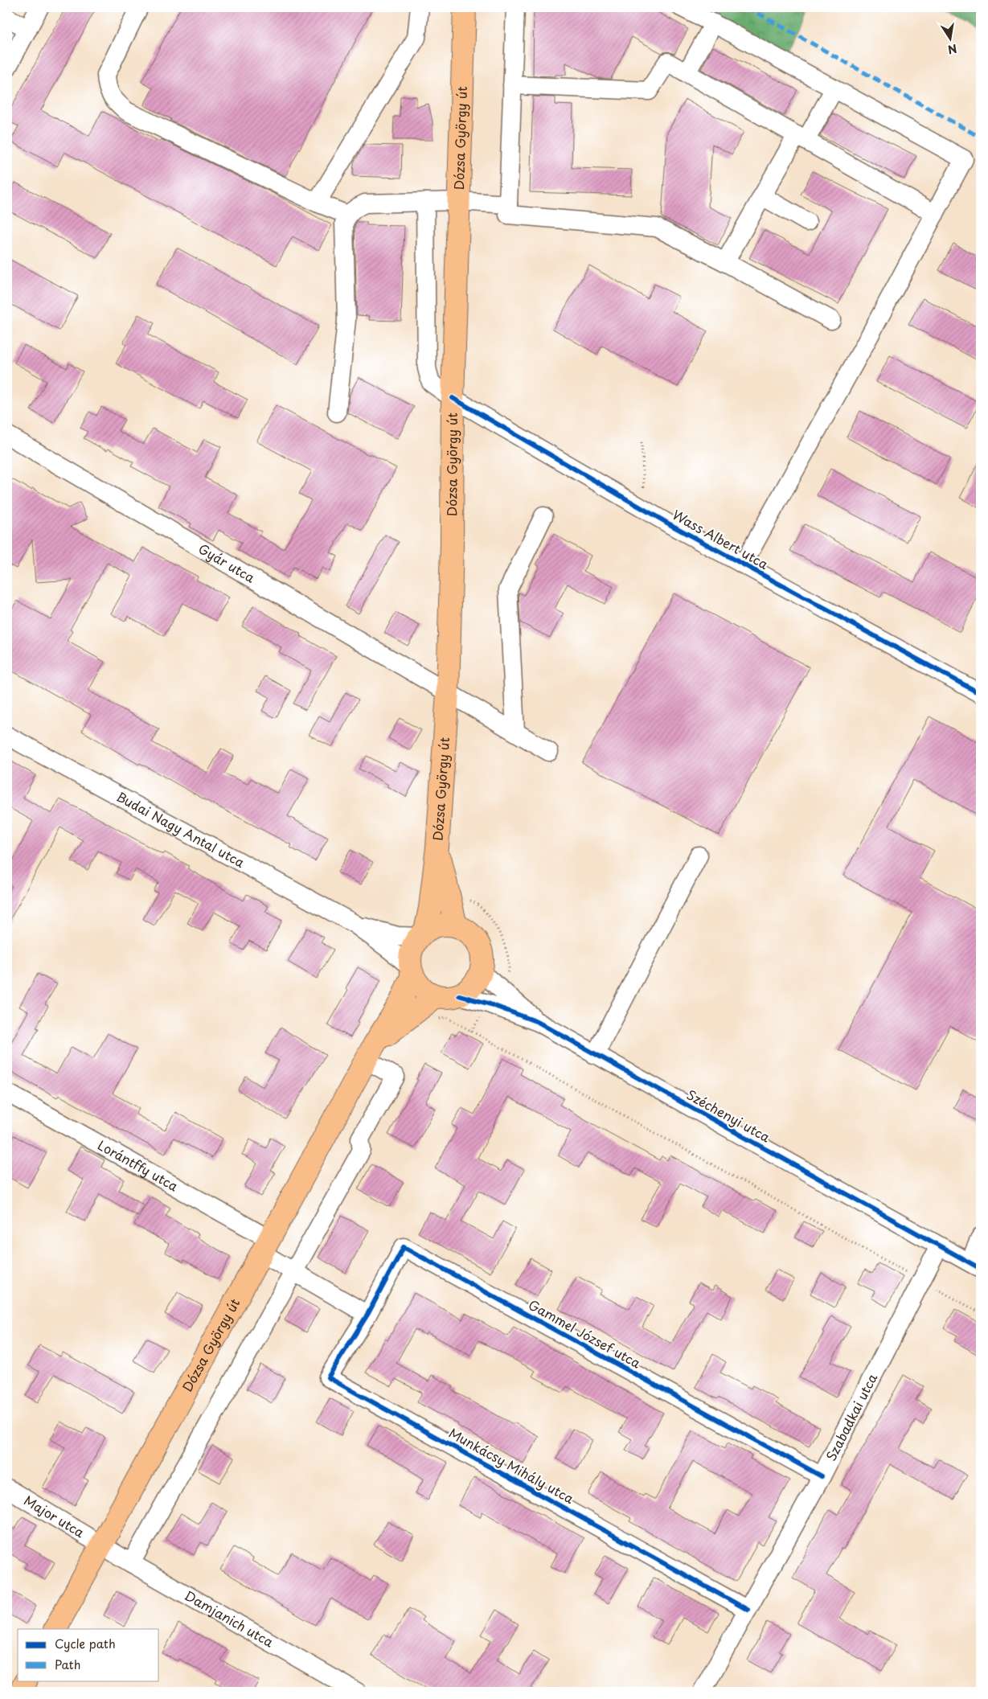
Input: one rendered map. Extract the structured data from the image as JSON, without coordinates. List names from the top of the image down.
{
  "streets": {
    "main road": ["Dózsa György út"],
    "street": [
      "Wass Albert utca",
      "Gyár utca",
      "Budai Nagy Antal utca",
      "Széchenyi utca",
      "Lorántffy utca",
      "Gammel József utca",
      "Szabadkai utca",
      "Munkácsy Mihály utca",
      "Major utca",
      "Damjanich utca"
    ]
  },
  "crossings": [
    ["Dózsa György út", "Wass Albert utca"],
    ["Dózsa György út", "Gyár utca"],
    ["Dózsa György út", "Budai Nagy Antal utca"],
    ["Dózsa György út", "Széchenyi utca"],
    ["Dózsa György út", "Lorántffy utca"],
    ["Dózsa György út", "Major utca"],
    ["Dózsa György út", "Damjanich utca"],
    ["Budai Nagy Antal utca", "Széchenyi utca"],
    ["Széchenyi utca", "Szabadkai utca"],
    ["Lorántffy utca", "Gammel József utca"],
    ["Lorántffy utca", "Munkácsy Mihály utca"],
    ["Gammel József utca", "Szabadkai utca"],
    ["Gammel József utca", "Munkácsy Mihály utca"],
    ["Szabadkai utca", "Munkácsy Mihály utca"],
    ["Major utca", "Damjanich utca"]
  ],
  "legend": ["Cycle path", "Path"],
  "north": "bottom"
}
